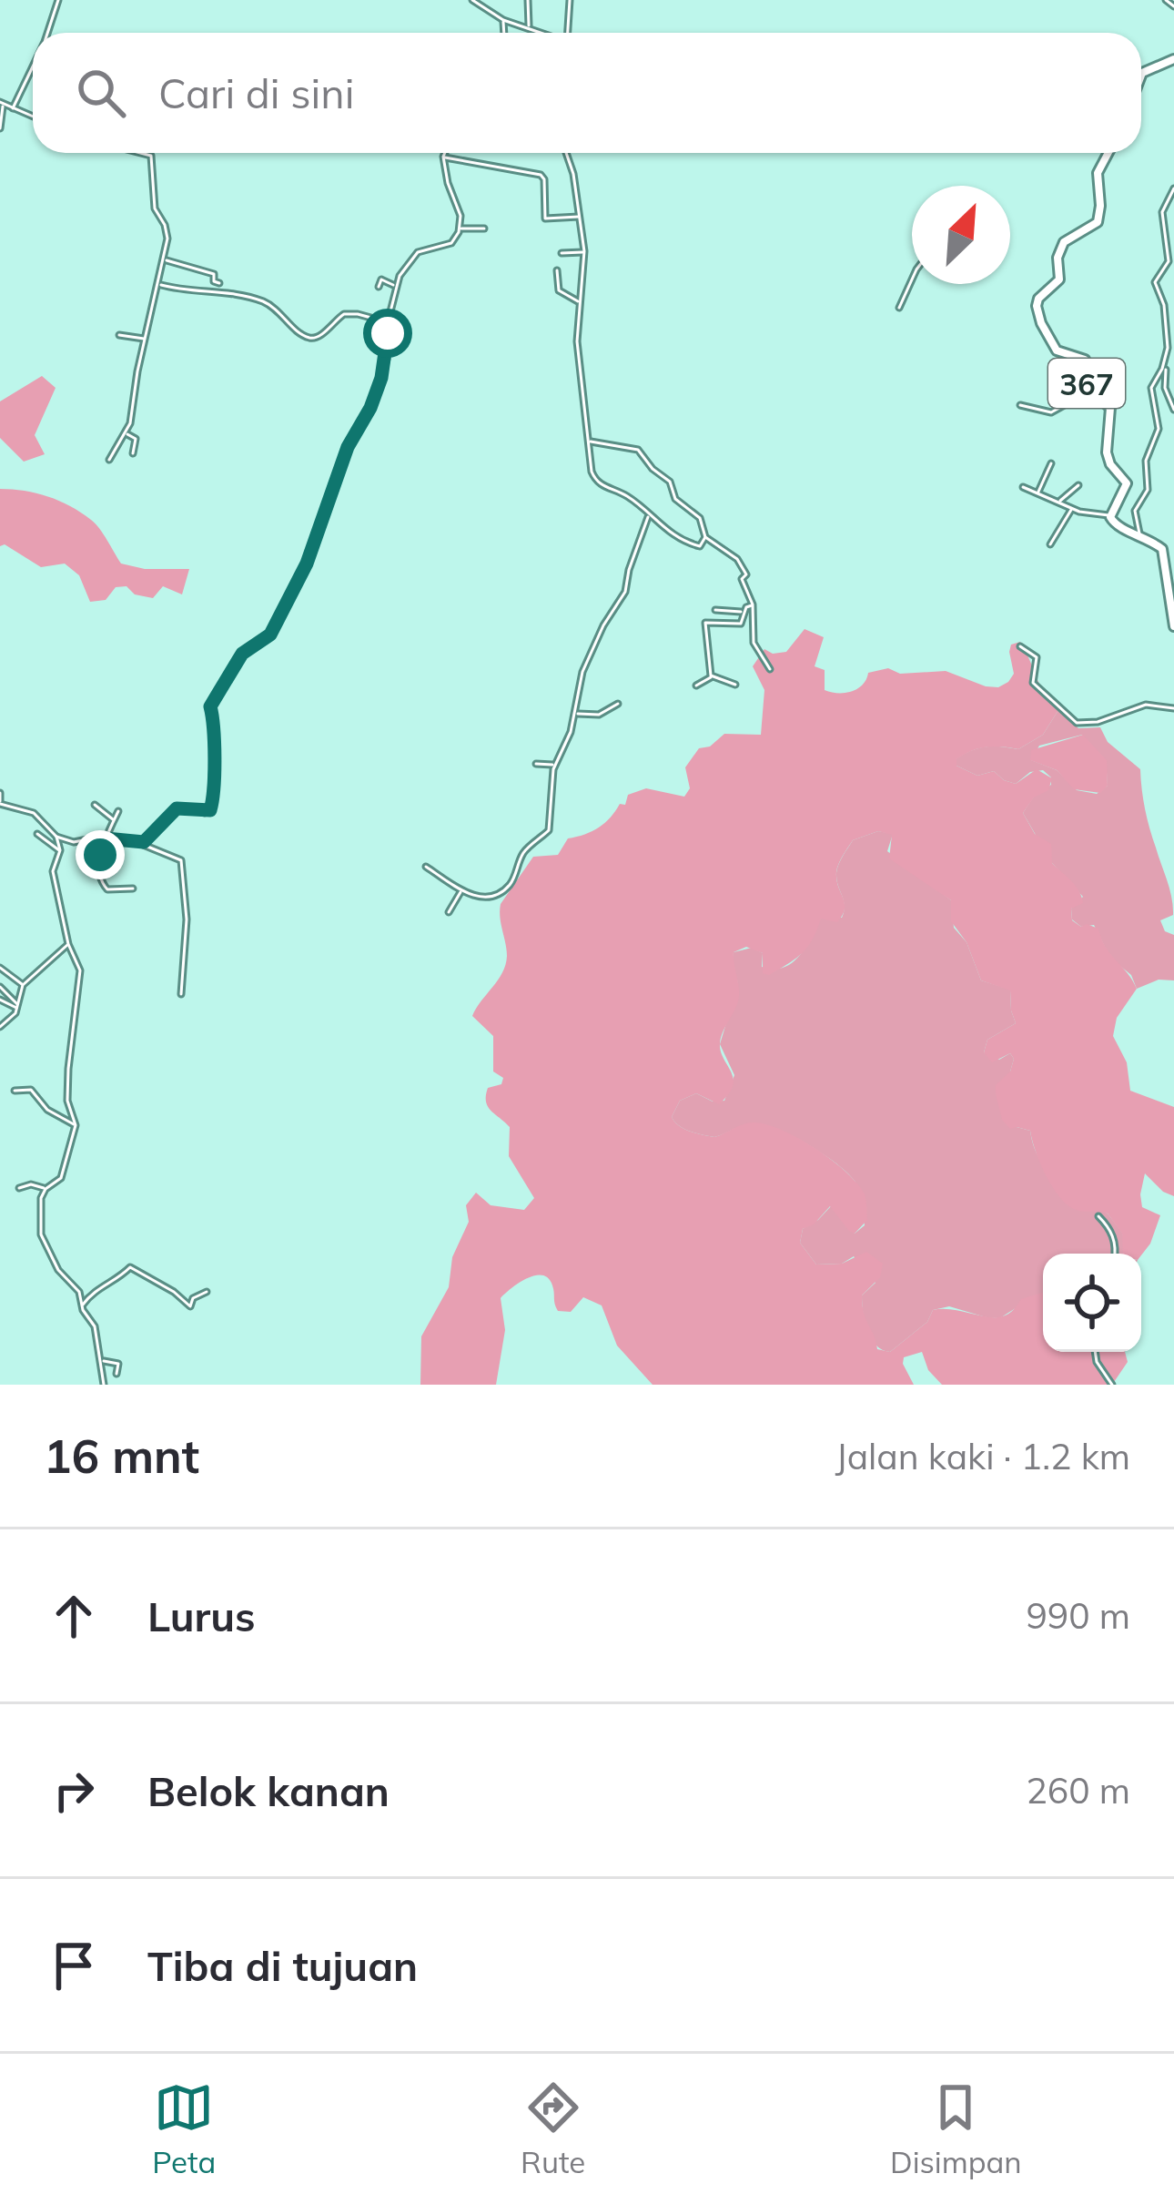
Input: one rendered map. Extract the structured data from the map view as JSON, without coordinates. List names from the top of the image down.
{
  "streets": {
    "main road": ["367"]
  },
  "north": "top right",
  "page": {
    "search": "Cari di sini",
    "heading": ["16 mnt", "Jalan kaki · 1.2 km"],
    "list": [
      ["Lurus", "990 m"],
      ["Belok kanan", "260 m"],
      "Tiba di tujuan"
    ],
    "nav": ["Peta", "Rute", "Disimpan"]
  }
}
